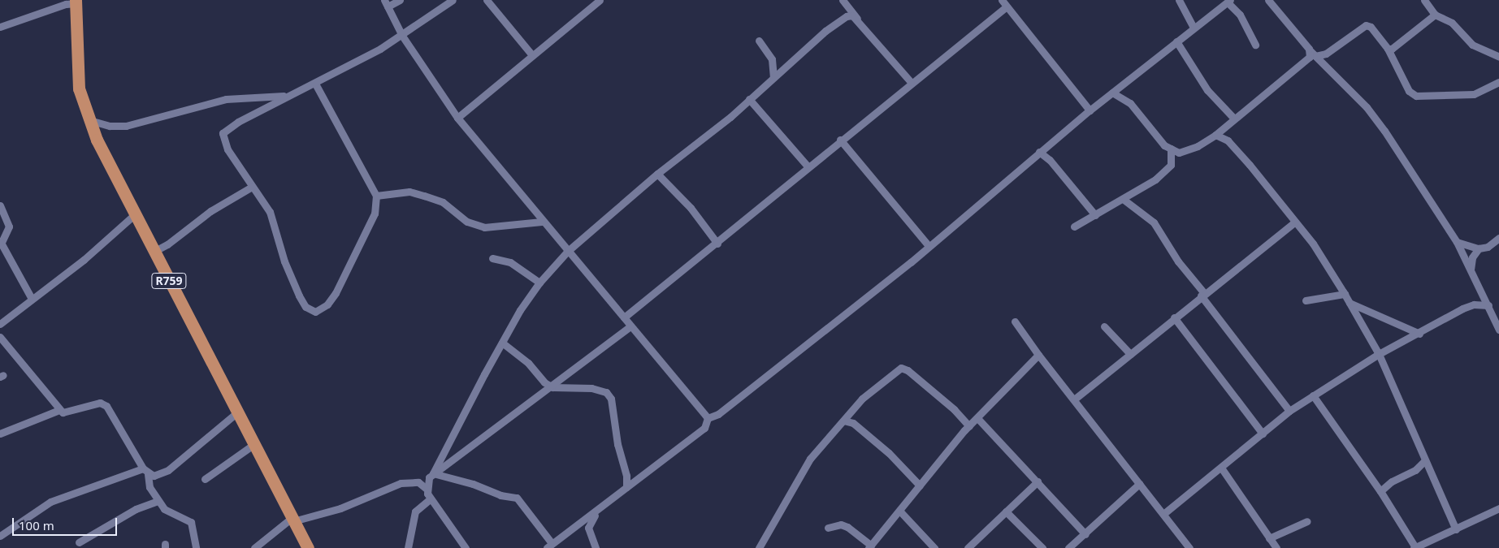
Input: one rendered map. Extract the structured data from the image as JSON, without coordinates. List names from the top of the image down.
{
  "streets": {
    "main road": ["R759"]
  },
  "scale_bar": "100 m"
}
